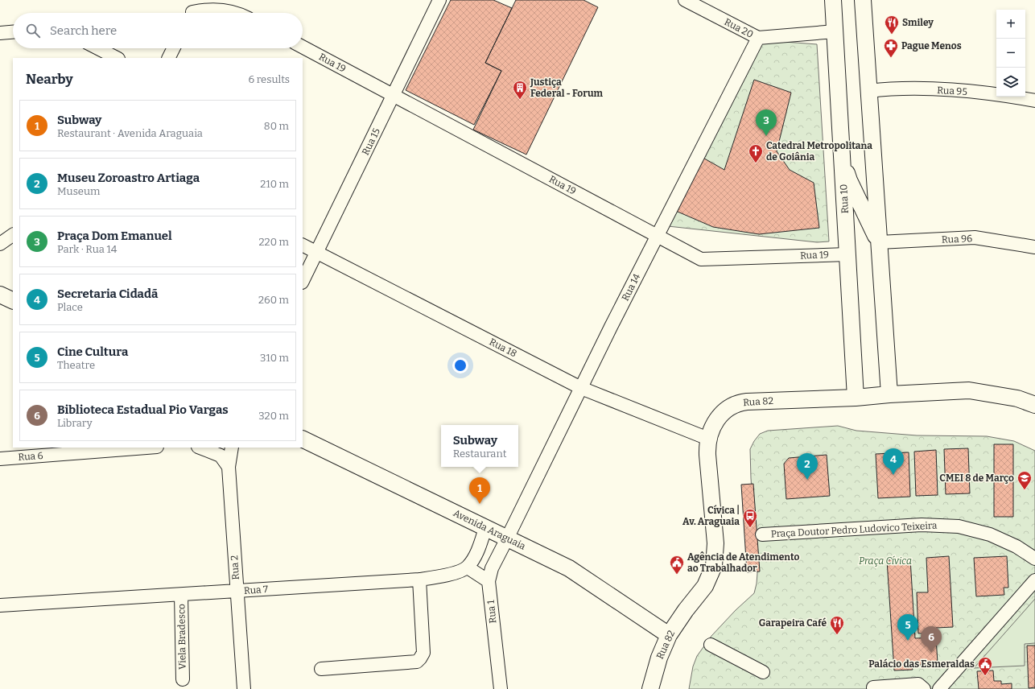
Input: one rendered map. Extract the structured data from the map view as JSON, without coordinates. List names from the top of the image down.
{
  "streets": {
    "main road": ["Rua 10", "Rua 82", "Avenida Araguaia"],
    "street": [
      "Rua 20",
      "Rua 19",
      "Rua 95",
      "Rua 15",
      "Rua 96",
      "Rua 14",
      "Rua 18",
      "Rua 6",
      "Praça Doutor Pedro Ludovico Teixeira",
      "Rua 2",
      "Rua 7",
      "Rua 1",
      "Viela Bradesco"
    ]
  },
  "crossings": [
    ["Rua 20", "Rua 10"],
    ["Rua 20", "Rua 14"],
    ["Rua 19", "Rua 15"],
    ["Rua 19", "Rua 10"],
    ["Rua 19", "Rua 14"],
    ["Rua 15", "Rua 18"],
    ["Rua 10", "Rua 82"],
    ["Rua 14", "Rua 18"],
    ["Rua 14", "Avenida Araguaia"],
    ["Rua 14", "Rua 1"],
    ["Rua 18", "Rua 82"],
    ["Rua 82", "Avenida Araguaia"],
    ["Avenida Araguaia", "Rua 1"],
    ["Rua 2", "Rua 7"],
    ["Rua 7", "Viela Bradesco"]
  ],
  "parks": ["Praça Cívica"],
  "places": {
    "restaurant": ["Smiley", "Garapeira Café"],
    "pharmacy": ["Pague Menos"],
    "building": ["Justiça Federal - Forum"],
    "church": ["Catedral Metropolitana de Goiânia"],
    "school or university": ["CMEI 8 de Março"],
    "bus stop": ["Cívica | Av. Araguaia"],
    "public building": ["Agência de Atendimento ao Trabalhador", "Palácio das Esmeraldas"]
  },
  "page": {
    "map_buttons": ["+", "−"],
    "search": "Search here",
    "heading": ["Nearby", "6 results"],
    "list": [
      {
        "mark": "1",
        "name": "Subway",
        "note": "Restaurant · Avenida Araguaia",
        "value": "80 m"
      },
      {
        "mark": "2",
        "name": "Museu Zoroastro Artiaga",
        "note": "Museum",
        "value": "210 m"
      },
      {
        "mark": "3",
        "name": "Praça Dom Emanuel",
        "note": "Park · Rua 14",
        "value": "220 m"
      },
      {
        "mark": "4",
        "name": "Secretaria Cidadã",
        "note": "Place",
        "value": "260 m"
      },
      {
        "mark": "5",
        "name": "Cine Cultura",
        "note": "Theatre",
        "value": "310 m"
      },
      {
        "mark": "6",
        "name": "Biblioteca Estadual Pio Vargas",
        "note": "Library",
        "value": "320 m"
      }
    ],
    "pins": [
      "3",
      "4",
      "2",
      "1",
      "5",
      "6"
    ],
    "popup": ["Subway", "Restaurant"]
  }
}
